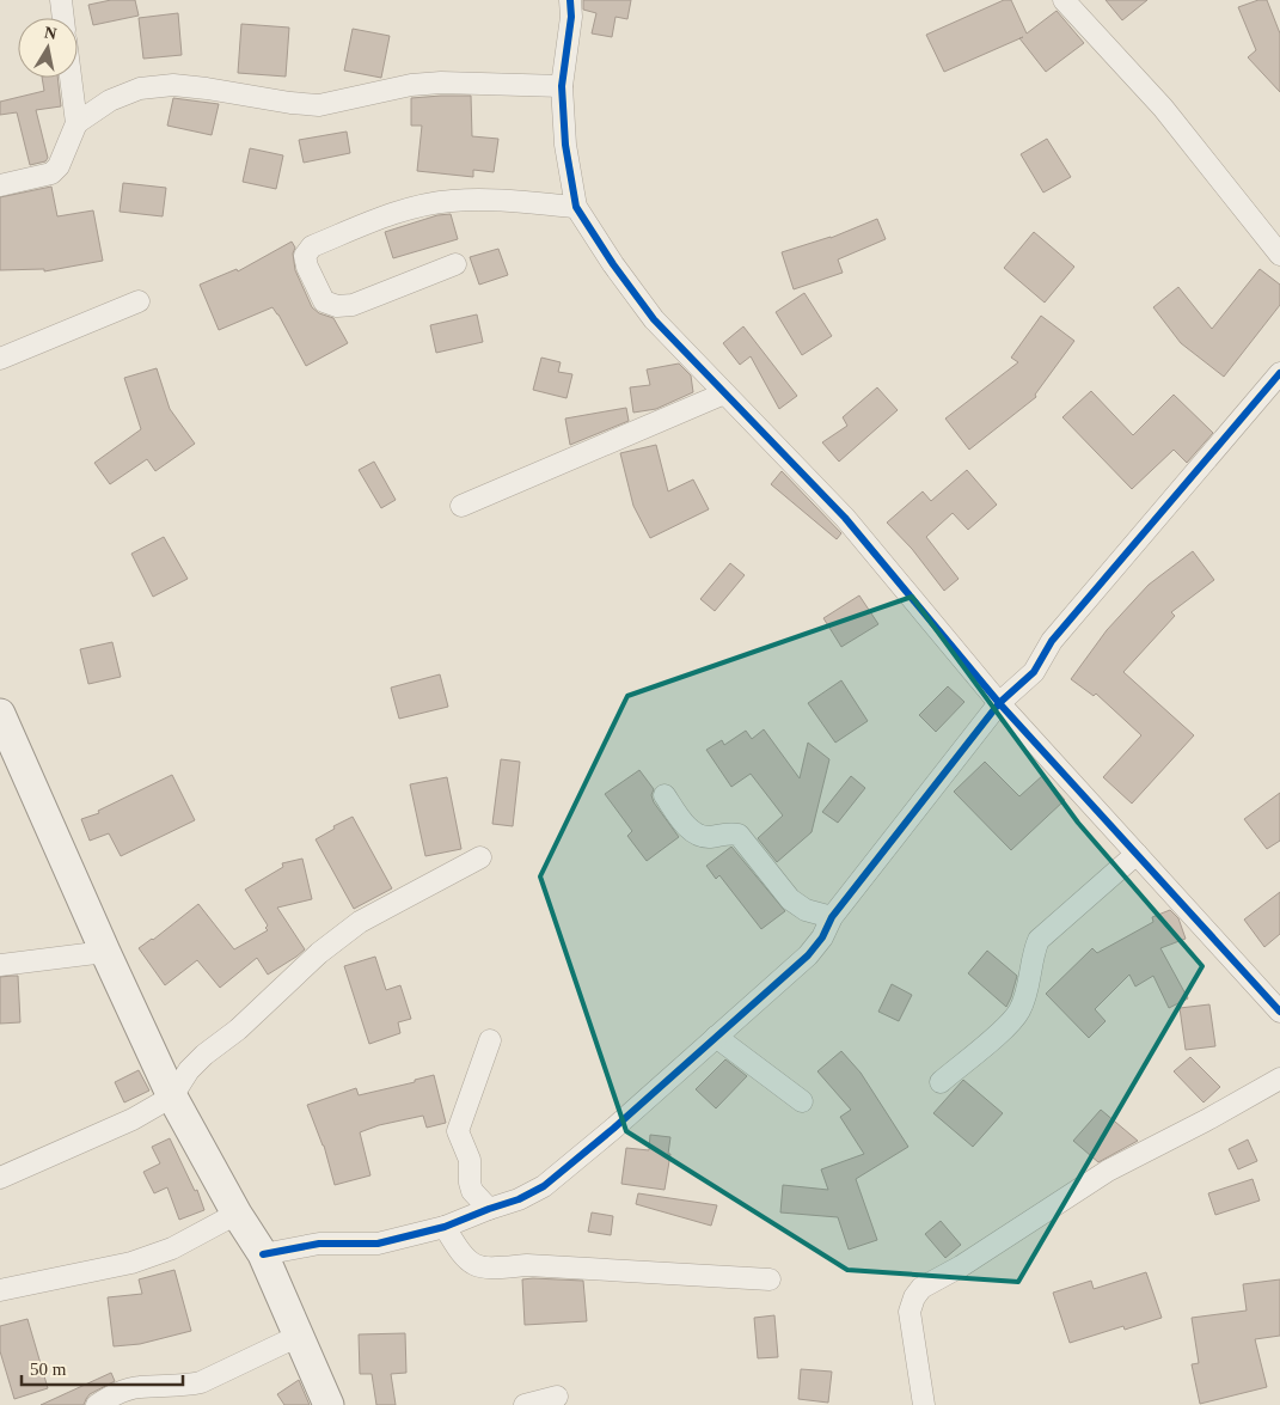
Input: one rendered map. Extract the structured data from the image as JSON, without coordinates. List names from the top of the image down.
{
  "scale_bar": "50 m",
  "north": "top"
}
